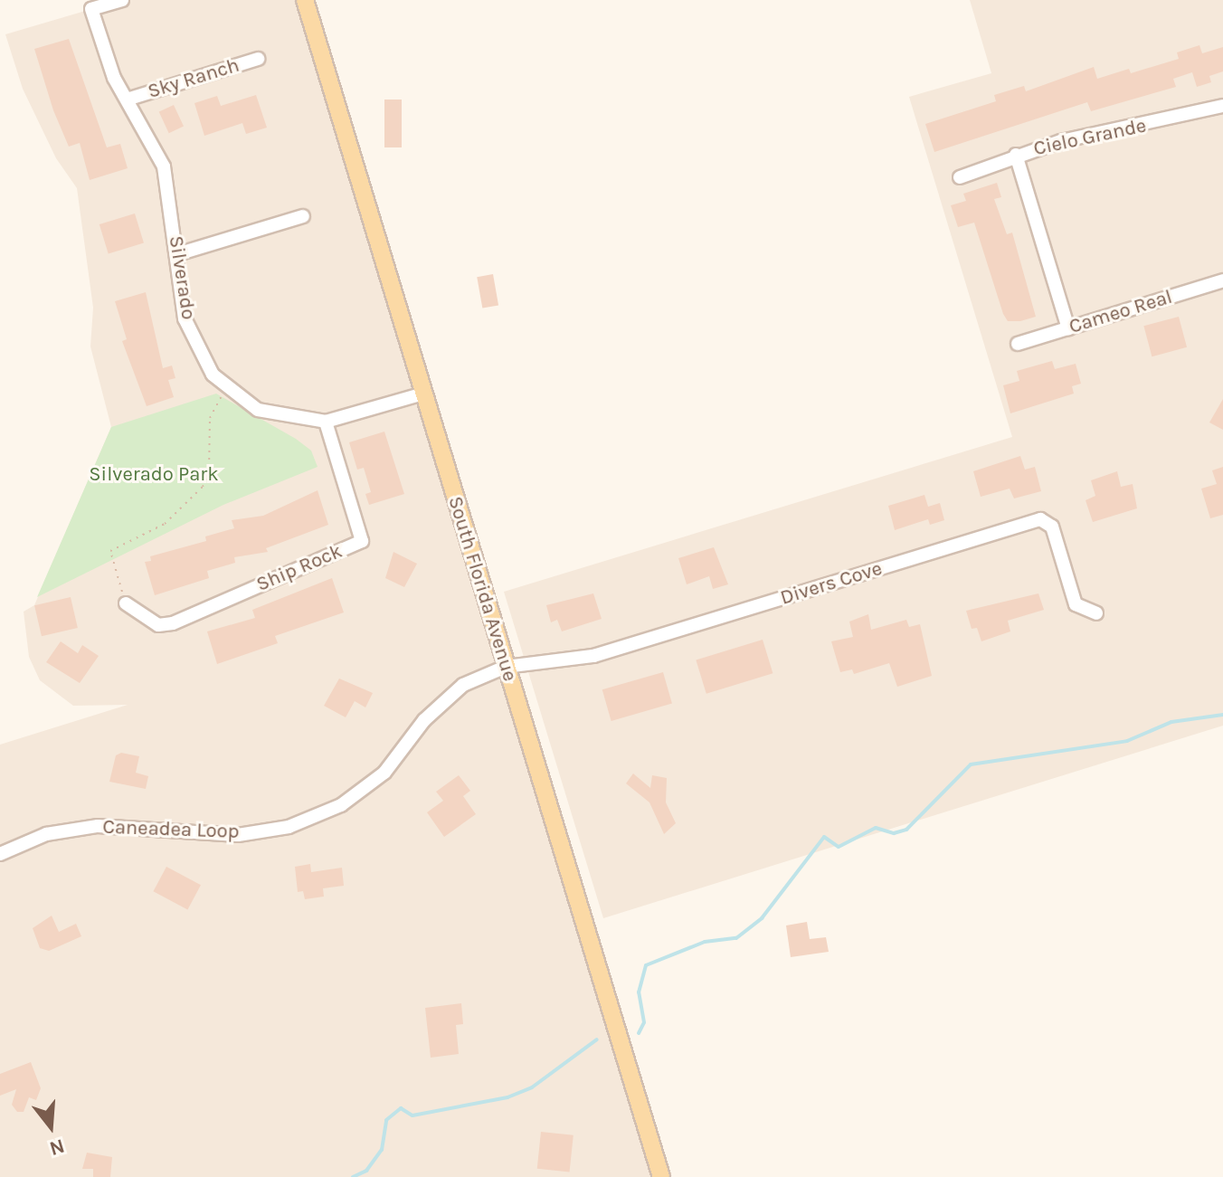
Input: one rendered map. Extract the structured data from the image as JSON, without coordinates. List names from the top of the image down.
{
  "streets": {
    "main road": ["South Florida Avenue"],
    "street": [
      "Sky Ranch",
      "Cielo Grande",
      "Silverado",
      "Cameo Real",
      "Ship Rock",
      "Divers Cove",
      "Caneadea Loop"
    ]
  },
  "crossings": [
    ["Sky Ranch", "Silverado"],
    ["Silverado", "Ship Rock"],
    ["Silverado", "South Florida Avenue"],
    ["Divers Cove", "South Florida Avenue"],
    ["Divers Cove", "Caneadea Loop"],
    ["South Florida Avenue", "Caneadea Loop"]
  ],
  "parks": ["Silverado Park"],
  "north": "bottom"
}
